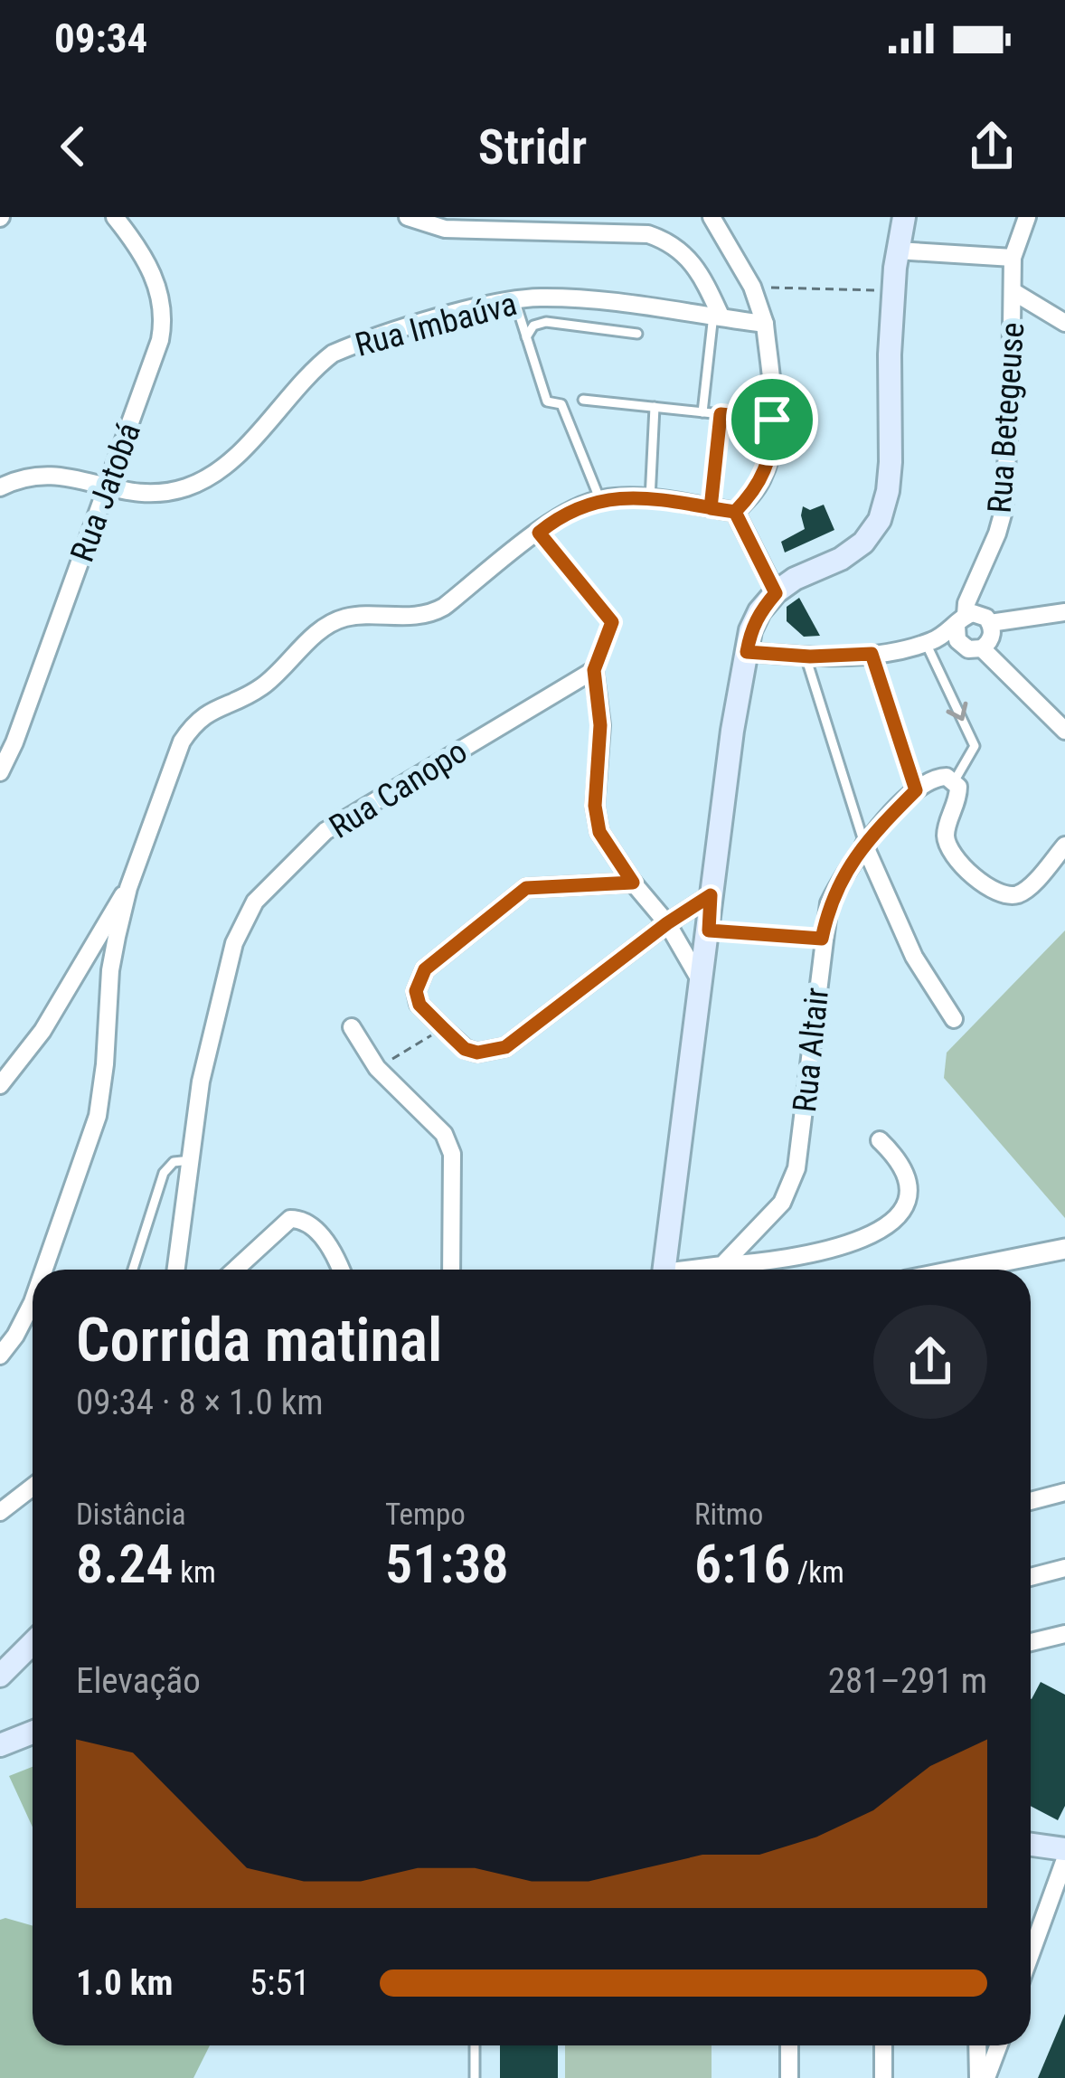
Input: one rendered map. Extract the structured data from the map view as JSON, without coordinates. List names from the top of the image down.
{
  "streets": {
    "street": [
      "Rua Imbaúva",
      "Rua Betegeuse",
      "Rua Jatobá",
      "Rua Canopo",
      "Rua Altair"
    ]
  },
  "crossings": [
    ["Rua Imbaúva", "Rua Jatobá"]
  ],
  "page": {
    "status": "09:34",
    "header": "Stridr",
    "heading": ["Corrida matinal", "09:34 · 8 × 1.0 km"],
    "stats": [
      ["Distância", "8.24 km"],
      ["Tempo", "51:38"],
      ["Ritmo", "6:16 /km"]
    ],
    "chart": ["Elevação", "281–291 m"],
    "list": [
      {
        "name": "1.0 km",
        "note": "5:51"
      }
    ]
  }
}
